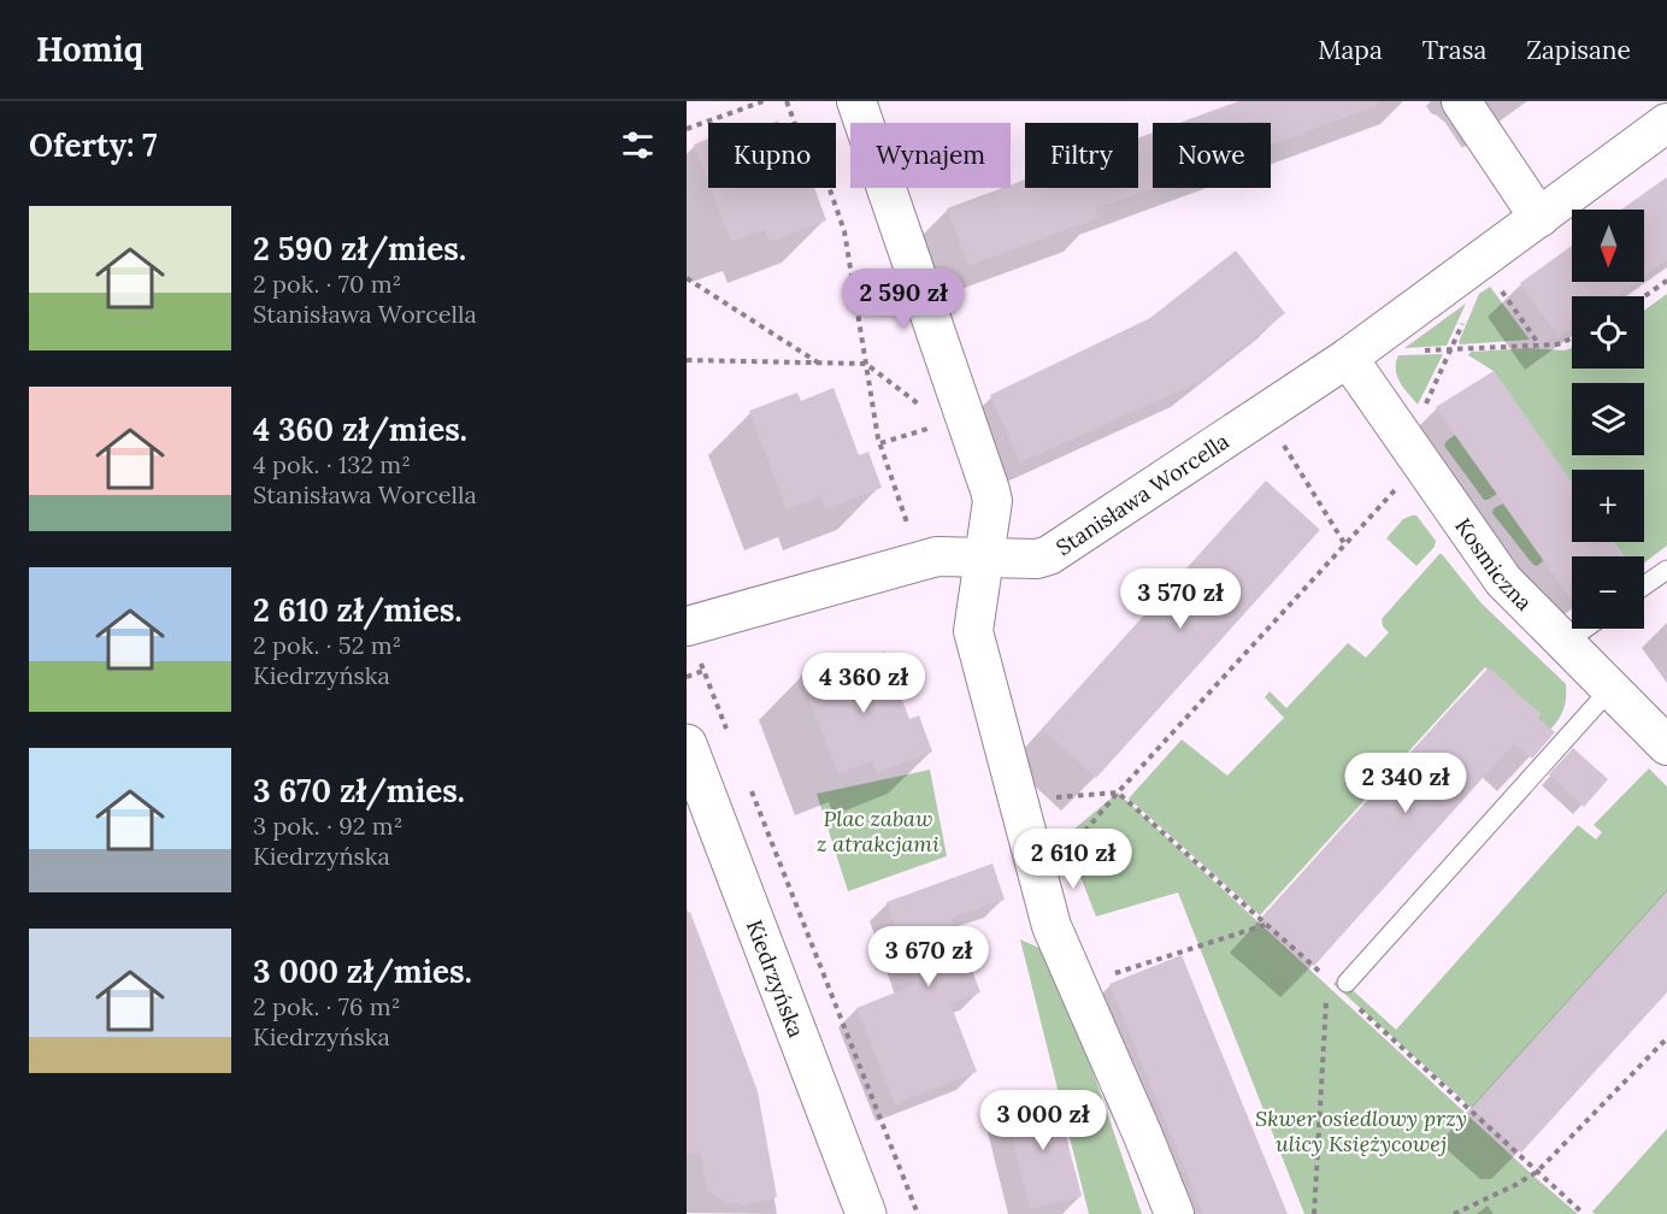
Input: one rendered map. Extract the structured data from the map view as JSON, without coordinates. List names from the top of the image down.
{
  "streets": {
    "street": ["Stanisława Worcella", "Kosmiczna", "Kiedrzyńska"]
  },
  "crossings": [
    ["Stanisława Worcella", "Kosmiczna"]
  ],
  "parks": ["Plac zabaw z atrakcjami", "Skwer osiedlowy przy ulicy Księżycowej"],
  "north": "bottom",
  "page": {
    "header": "Homiq",
    "nav": ["Mapa", "Trasa", "Zapisane"],
    "heading": "Oferty: 7",
    "chip": [
      "Kupno",
      "Wynajem",
      "Filtry",
      "Nowe"
    ],
    "list": [
      {
        "name": "2 590 zł/mies.",
        "note": "2 pok. · 70 m² · Stanisława Worcella"
      },
      {
        "name": "4 360 zł/mies.",
        "note": "4 pok. · 132 m² · Stanisława Worcella"
      },
      {
        "name": "2 610 zł/mies.",
        "note": "2 pok. · 52 m² · Kiedrzyńska"
      },
      {
        "name": "3 670 zł/mies.",
        "note": "3 pok. · 92 m² · Kiedrzyńska"
      },
      {
        "name": "3 000 zł/mies.",
        "note": "2 pok. · 76 m² · Kiedrzyńska"
      }
    ],
    "map_buttons": ["+", "−"],
    "price": [
      "2 590 zł",
      "3 570 zł",
      "4 360 zł",
      "2 340 zł",
      "2 610 zł",
      "3 670 zł",
      "3 000 zł"
    ]
  }
}
